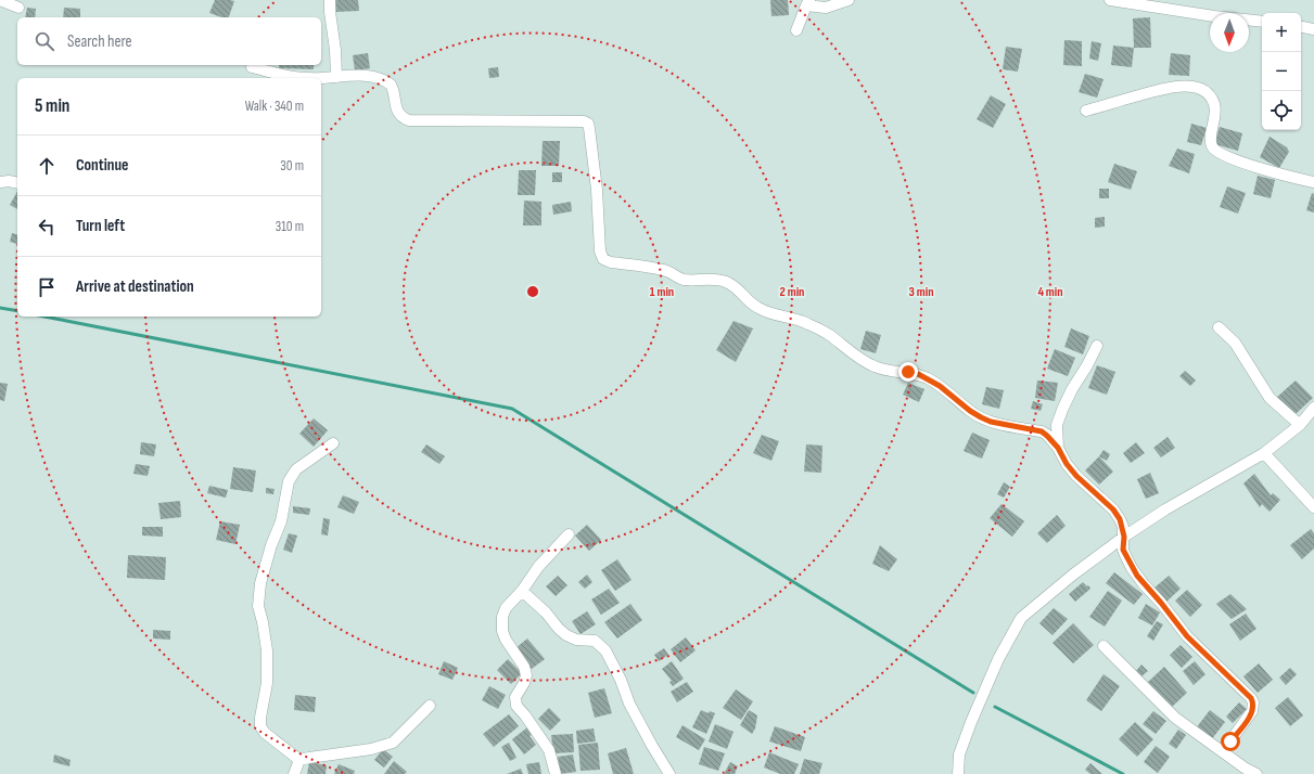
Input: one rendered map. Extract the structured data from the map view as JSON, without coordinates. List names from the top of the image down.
{
  "north": "bottom",
  "page": {
    "map_buttons": ["+", "−"],
    "search": "Search here",
    "heading": ["5 min", "Walk · 340 m"],
    "list": [
      ["Continue", "30 m"],
      ["Turn left", "310 m"],
      "Arrive at destination"
    ]
  },
  "rings": [
    "1 min",
    "2 min",
    "3 min",
    "4 min"
  ]
}
